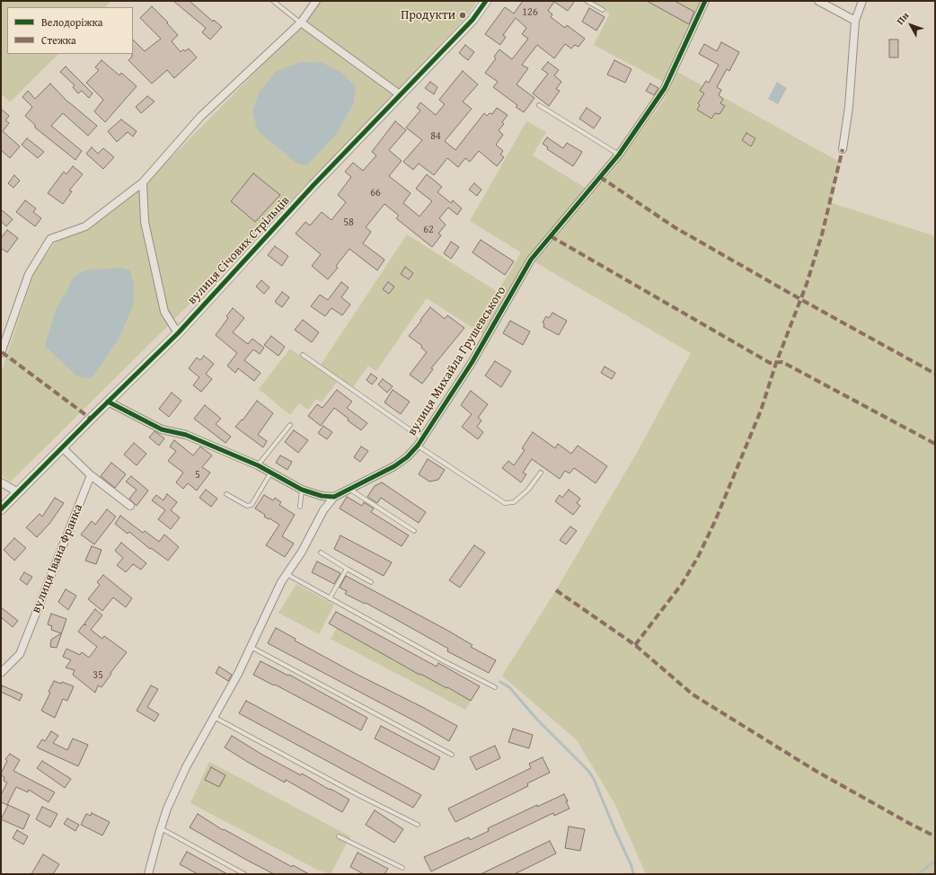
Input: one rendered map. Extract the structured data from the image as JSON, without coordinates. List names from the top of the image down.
{
  "streets": {
    "street": ["вулиця Січових Стрільців", "вулиця Михайла Грушевського", "вулиця Івана Франка"]
  },
  "places": ["Продукти"],
  "house_numbers": [
    "126",
    "84",
    "66",
    "58",
    "62",
    "5",
    "35"
  ],
  "legend": ["Велодоріжка", "Стежка"],
  "north": "top left"
}
